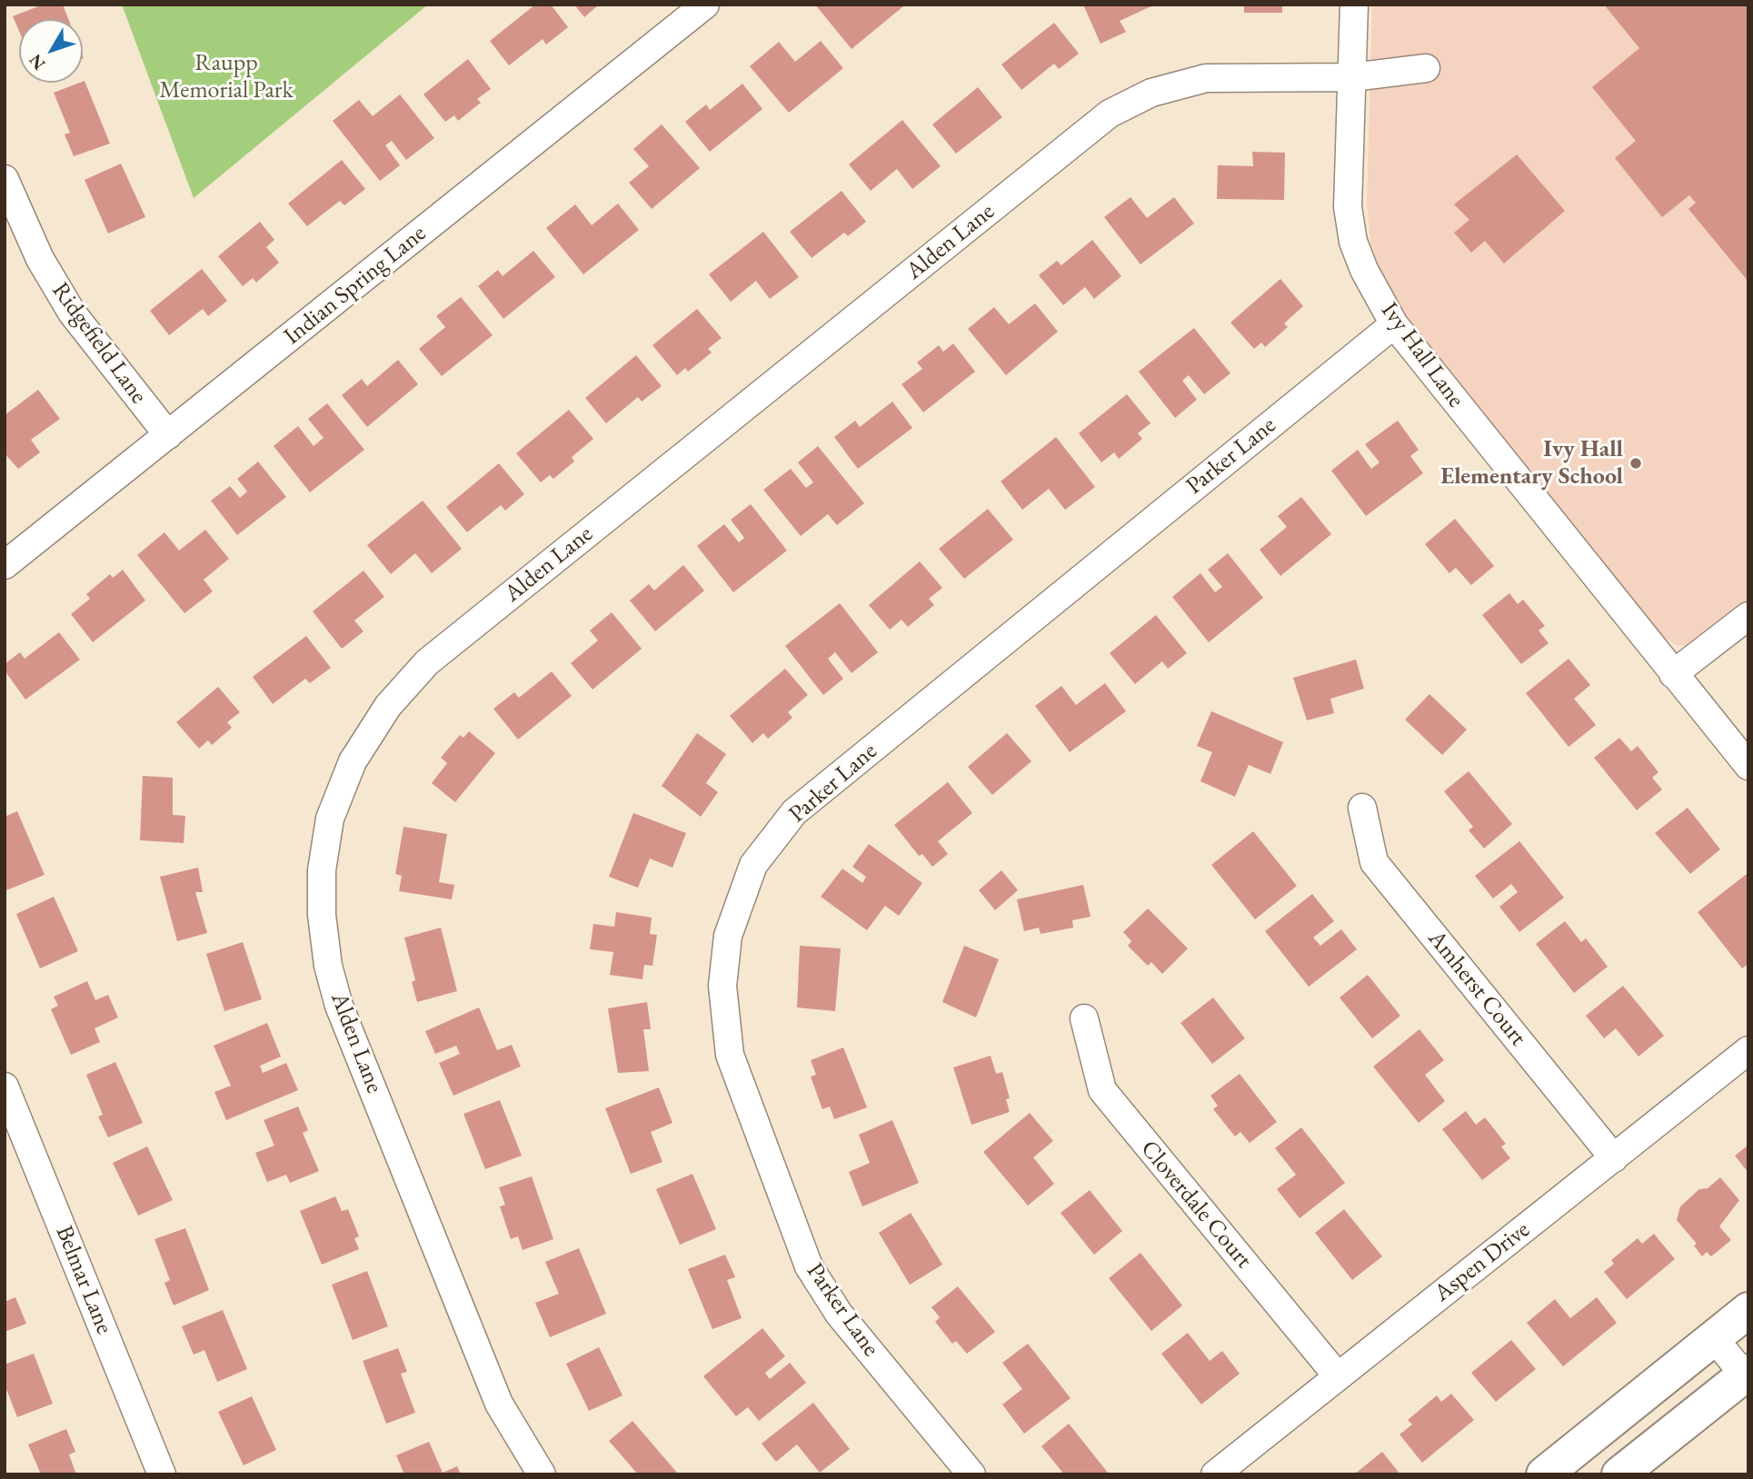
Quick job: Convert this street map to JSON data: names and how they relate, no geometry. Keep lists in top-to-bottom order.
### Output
{
  "streets": {
    "street": [
      "Alden Lane",
      "Indian Spring Lane",
      "Ridgefield Lane",
      "Ivy Hall Lane",
      "Parker Lane",
      "Amherst Court",
      "Cloverdale Court",
      "Aspen Drive",
      "Belmar Lane"
    ]
  },
  "crossings": [
    ["Alden Lane", "Ivy Hall Lane"],
    ["Indian Spring Lane", "Ridgefield Lane"],
    ["Ivy Hall Lane", "Parker Lane"],
    ["Amherst Court", "Aspen Drive"],
    ["Cloverdale Court", "Aspen Drive"]
  ],
  "parks": ["Raupp Memorial Park"],
  "places": ["Ivy Hall Elementary School"],
  "north": "bottom left"
}
